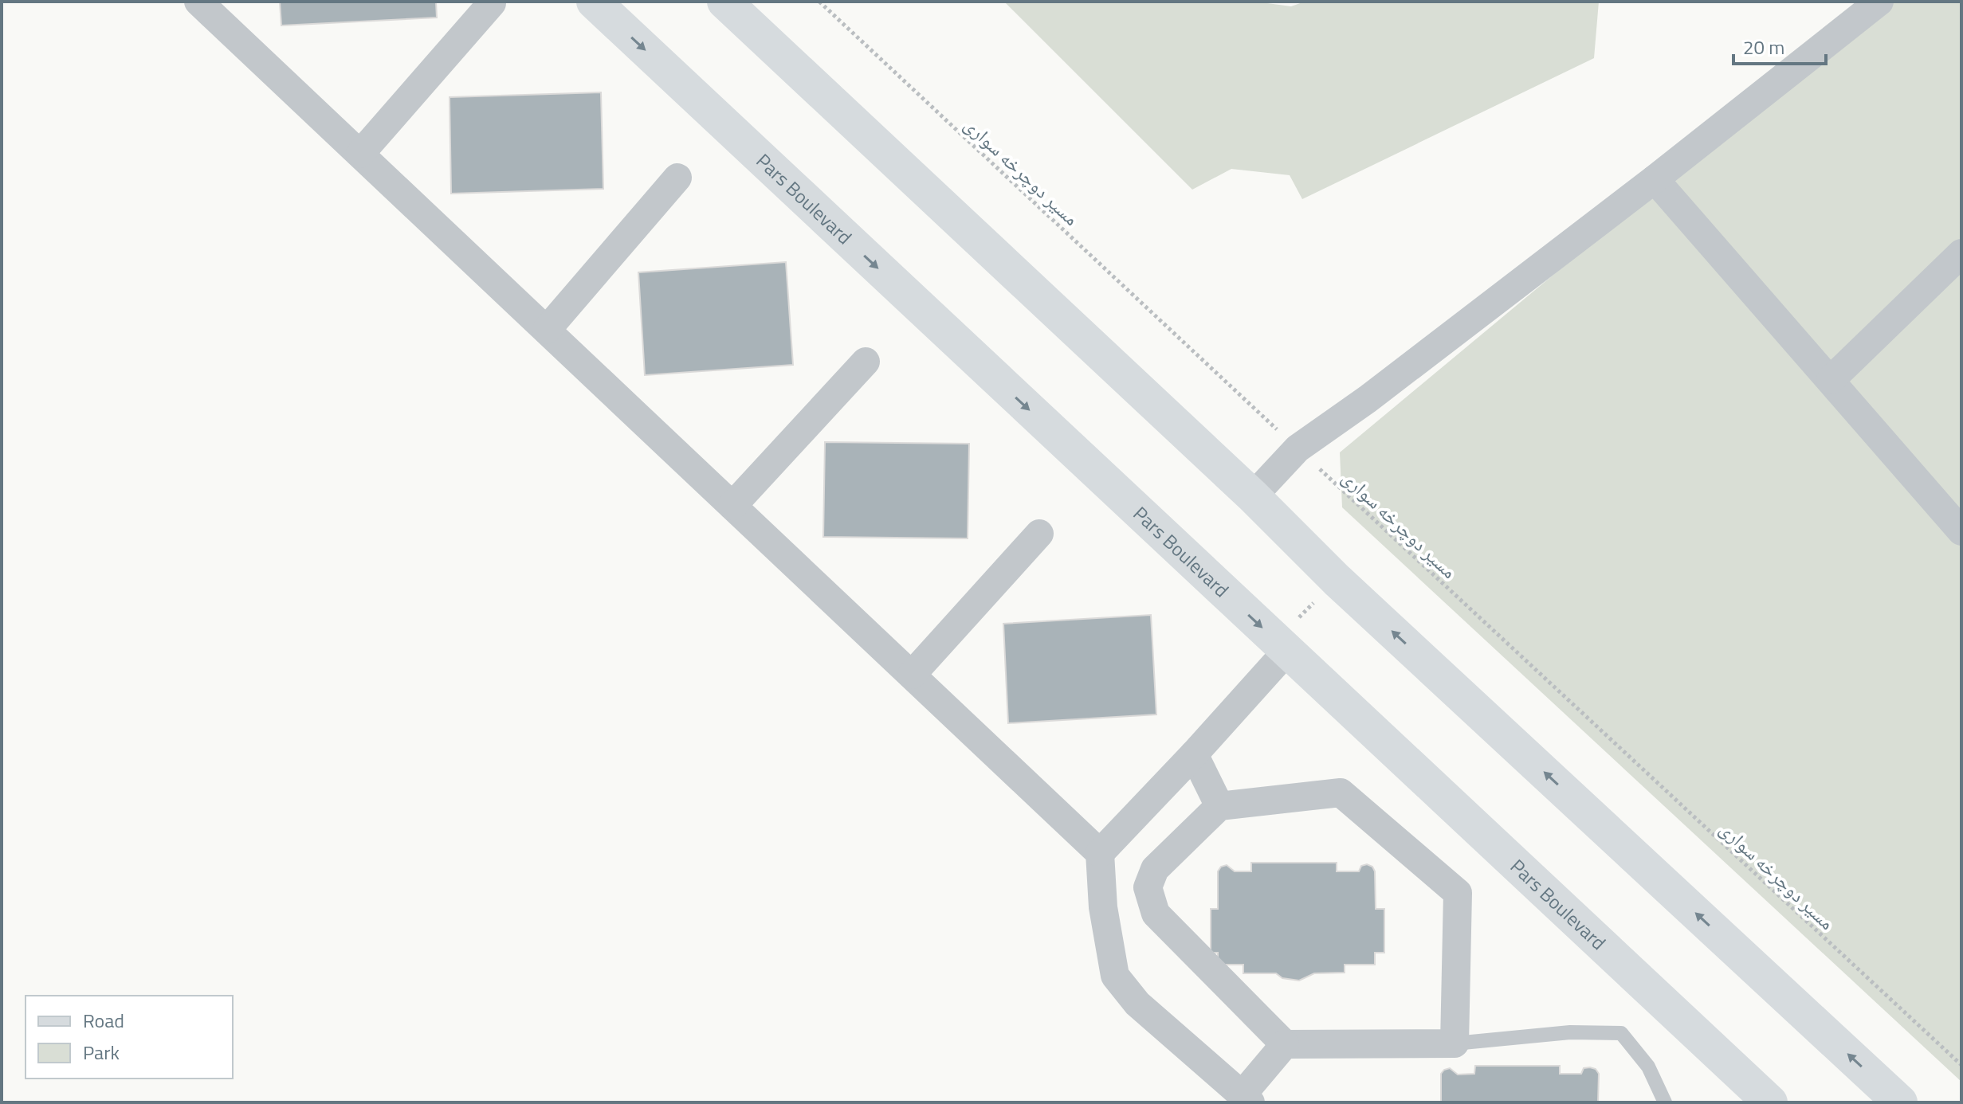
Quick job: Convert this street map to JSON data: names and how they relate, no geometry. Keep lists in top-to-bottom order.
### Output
{
  "streets": {
    "main road": ["Pars Boulevard"],
    "path": ["مسیر دوچرخه سواری"]
  },
  "legend": ["Road", "Park"],
  "scale_bar": "20 m"
}
